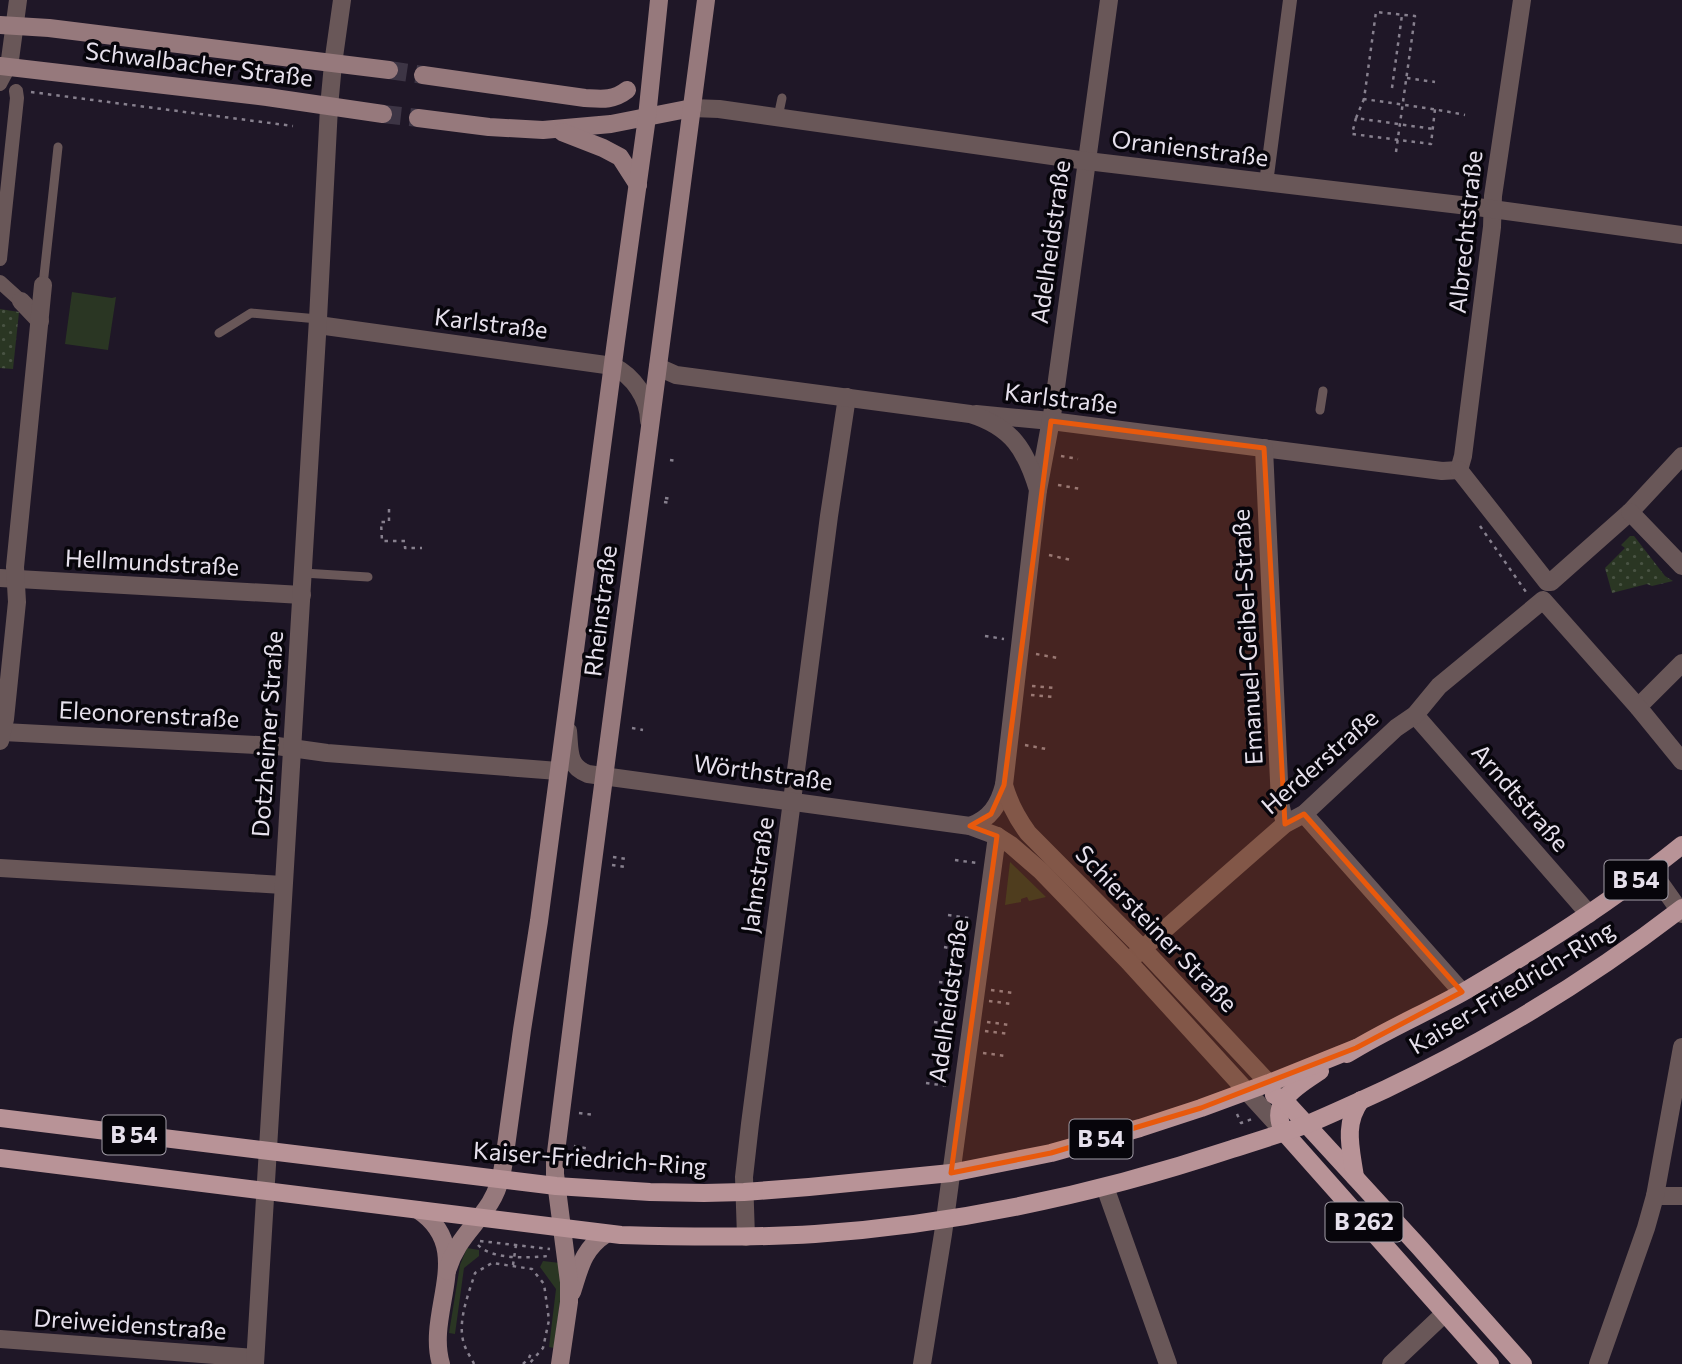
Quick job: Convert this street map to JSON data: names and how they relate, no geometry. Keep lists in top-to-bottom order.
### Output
{
  "streets": {
    "main road": [
      "Schwalbacher Straße",
      "Rheinstraße",
      "B 54",
      "Schiersteiner Straße",
      "Kaiser-Friedrich-Ring",
      "B 262"
    ],
    "street": [
      "Oranienstraße",
      "Albrechtstraße",
      "Adelheidstraße",
      "Karlstraße",
      "Hellmundstraße",
      "Emanuel-Geibel-Straße",
      "Eleonorenstraße",
      "Dotzheimer Straße",
      "Herderstraße",
      "Wörthstraße",
      "Arndtstraße",
      "Jahnstraße",
      "Dreiweidenstraße"
    ]
  },
  "crossings": [
    ["Schwalbacher Straße", "Dotzheimer Straße"],
    ["Oranienstraße", "Albrechtstraße"],
    ["Oranienstraße", "Adelheidstraße"],
    ["Oranienstraße", "Rheinstraße"],
    ["Albrechtstraße", "Karlstraße"],
    ["Adelheidstraße", "Karlstraße"],
    ["Adelheidstraße", "Wörthstraße"],
    ["Adelheidstraße", "Schiersteiner Straße"],
    ["Adelheidstraße", "Kaiser-Friedrich-Ring"],
    ["Karlstraße", "Rheinstraße"],
    ["Karlstraße", "Emanuel-Geibel-Straße"],
    ["Karlstraße", "Dotzheimer Straße"],
    ["Karlstraße", "Jahnstraße"],
    ["Hellmundstraße", "Dotzheimer Straße"],
    ["Rheinstraße", "Wörthstraße"],
    ["Rheinstraße", "Kaiser-Friedrich-Ring"],
    ["Emanuel-Geibel-Straße", "Herderstraße"],
    ["Eleonorenstraße", "Dotzheimer Straße"],
    ["Dotzheimer Straße", "B 54"],
    ["Dotzheimer Straße", "Kaiser-Friedrich-Ring"],
    ["Dotzheimer Straße", "Dreiweidenstraße"],
    ["Herderstraße", "Arndtstraße"],
    ["Herderstraße", "Schiersteiner Straße"],
    ["Wörthstraße", "Jahnstraße"],
    ["Wörthstraße", "Schiersteiner Straße"],
    ["Arndtstraße", "Kaiser-Friedrich-Ring"],
    ["Jahnstraße", "Kaiser-Friedrich-Ring"],
    ["B 54", "Kaiser-Friedrich-Ring"],
    ["Schiersteiner Straße", "Kaiser-Friedrich-Ring"]
  ]
}
